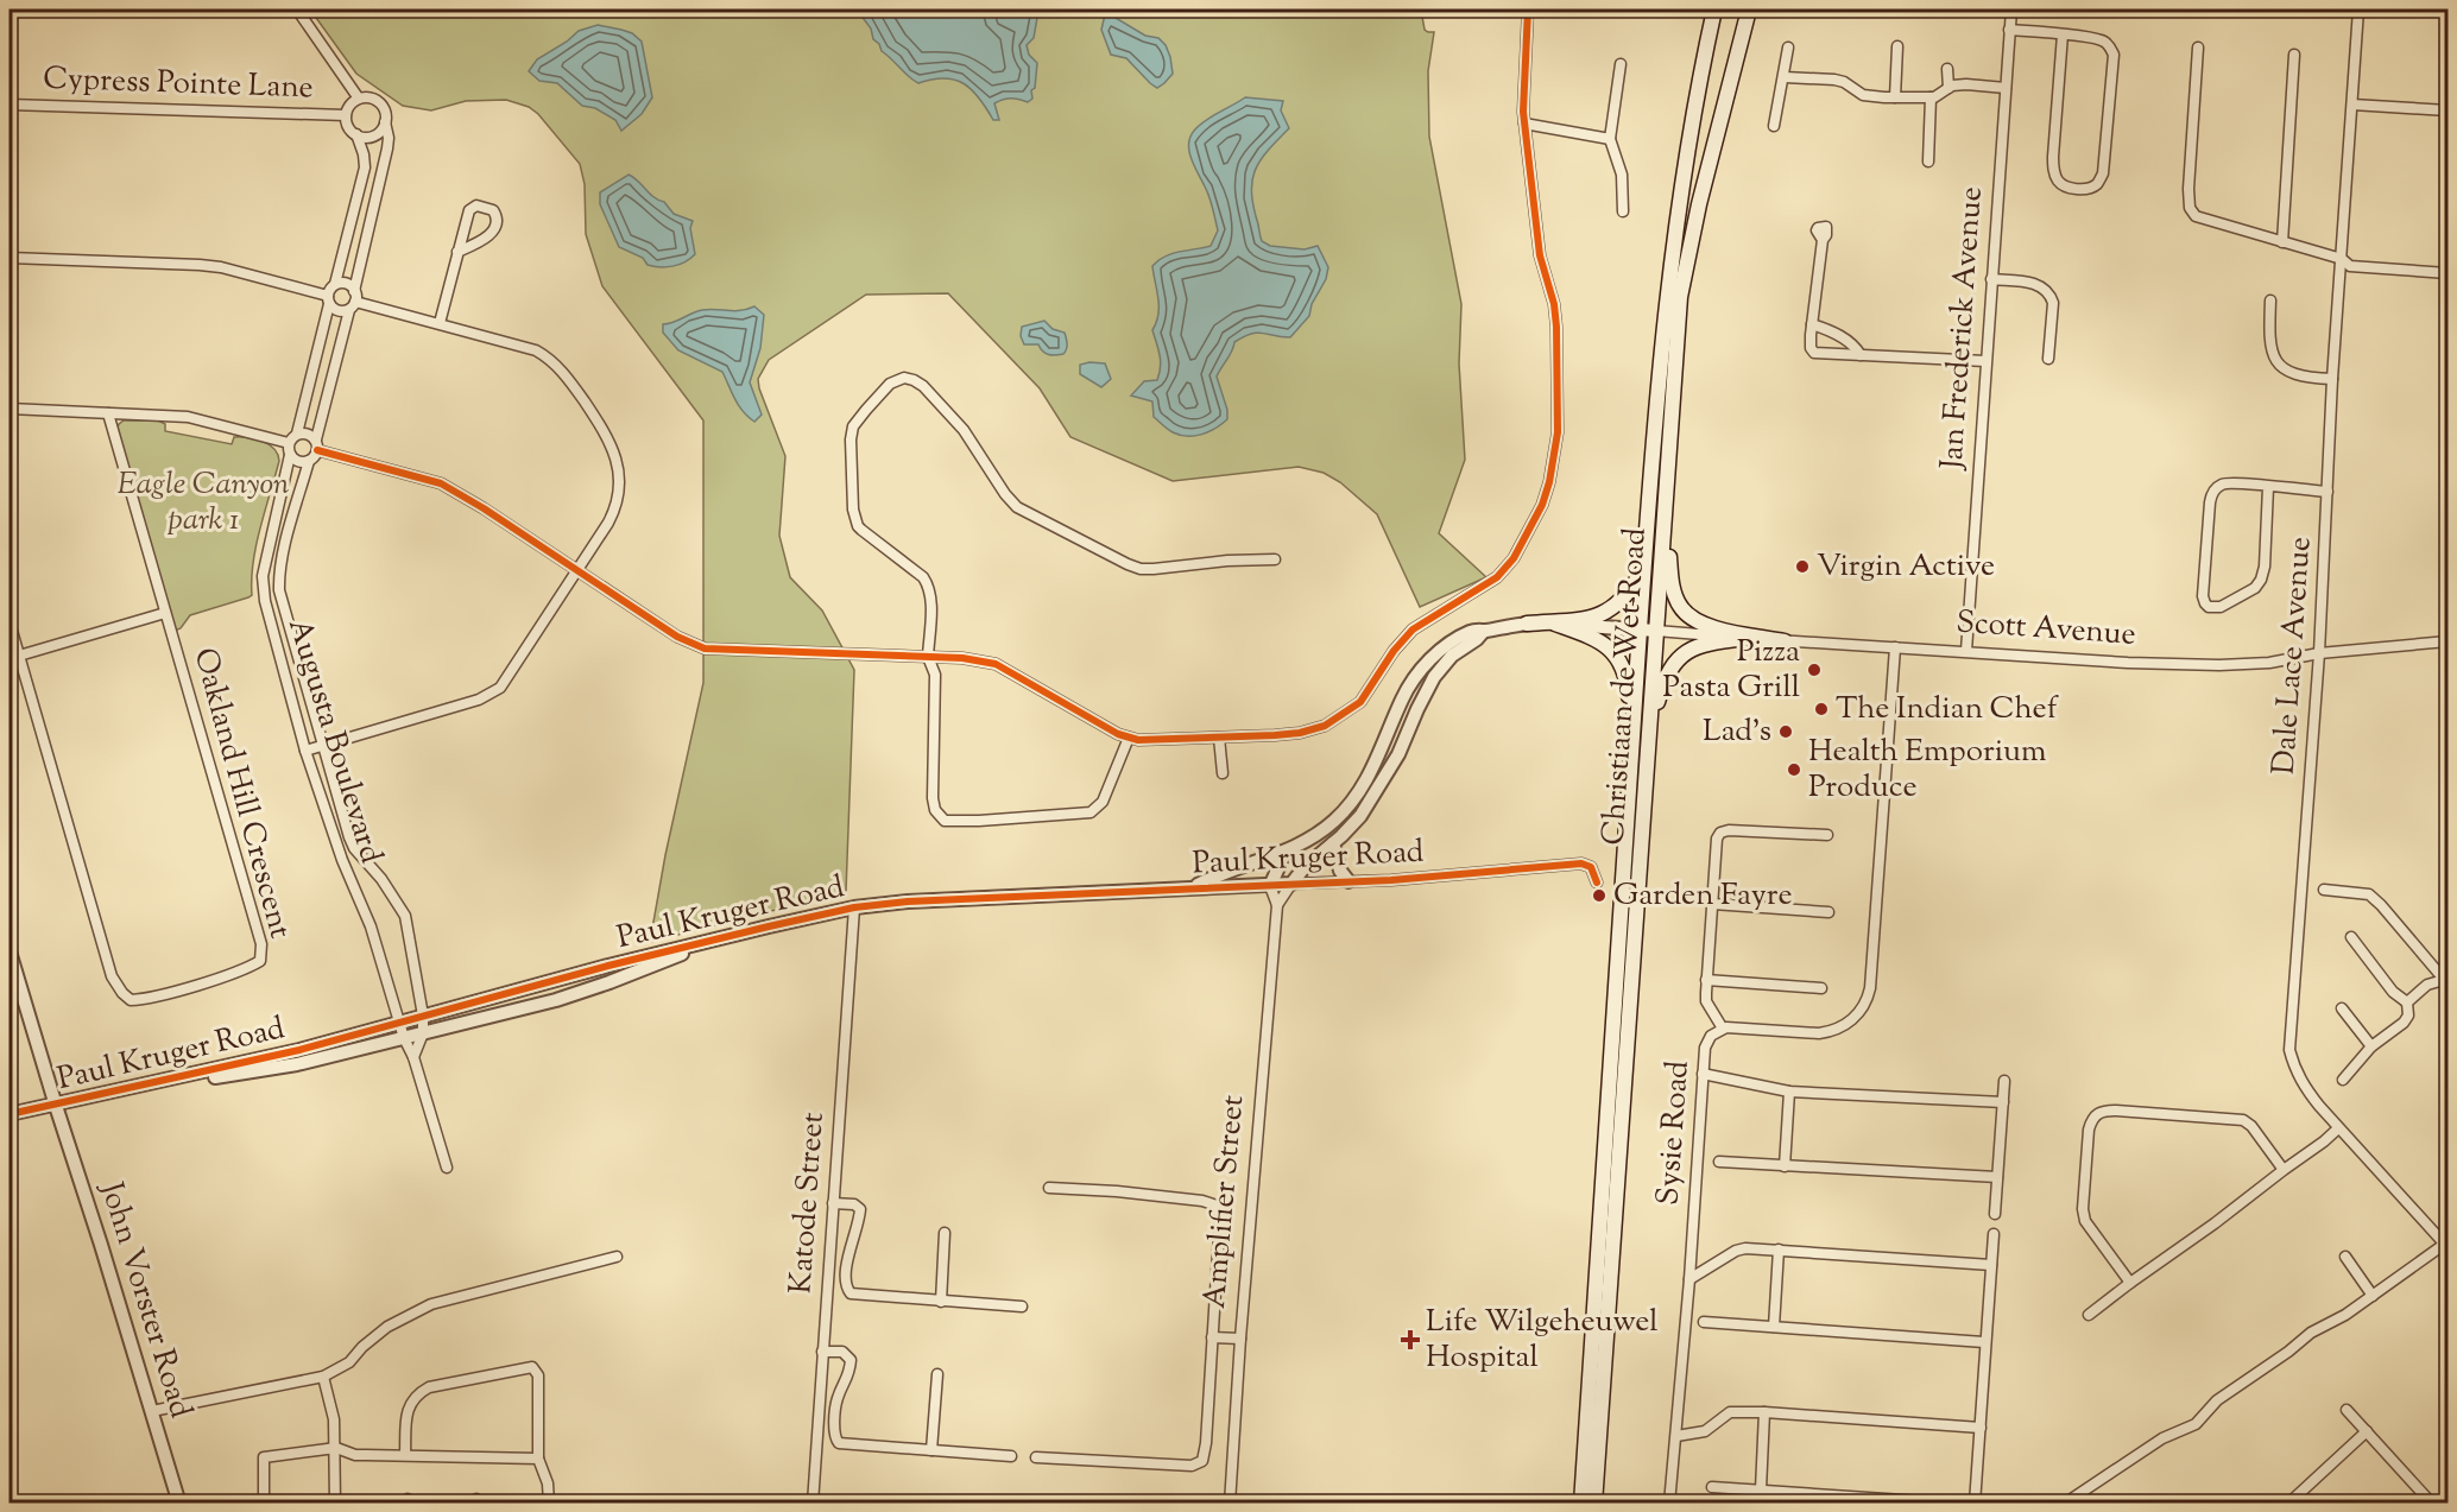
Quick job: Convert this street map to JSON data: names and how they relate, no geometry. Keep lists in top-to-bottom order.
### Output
{
  "streets": {
    "main road": ["Christiaan de Wet Road"],
    "street": [
      "Cypress Pointe Lane",
      "Jan Frederick Avenue",
      "Scott Avenue",
      "Dale Lace Avenue",
      "Augusta Boulevard",
      "Oakland Hill Crescent",
      "Paul Kruger Road",
      "Sysie Road",
      "Amplifier Street",
      "Katode Street",
      "John Vorster Road"
    ]
  },
  "crossings": [
    ["Jan Frederick Avenue", "Scott Avenue"],
    ["Scott Avenue", "Dale Lace Avenue"],
    ["Scott Avenue", "Christiaan de Wet Road"],
    ["Scott Avenue", "Sysie Road"],
    ["Scott Avenue", "Amplifier Street"],
    ["Christiaan de Wet Road", "Amplifier Street"],
    ["Augusta Boulevard", "Paul Kruger Road"],
    ["Paul Kruger Road", "Amplifier Street"],
    ["Paul Kruger Road", "Katode Street"],
    ["Paul Kruger Road", "John Vorster Road"]
  ],
  "parks": ["Eagle Canyon park 1"],
  "places": {
    "other": [
      "Virgin Active",
      "Pizza Pasta Grill",
      "The Indian Chef",
      "Lad's",
      "Health Emporium Produce",
      "Garden Fayre"
    ],
    "health": ["Life Wilgeheuwel Hospital"]
  }
}
